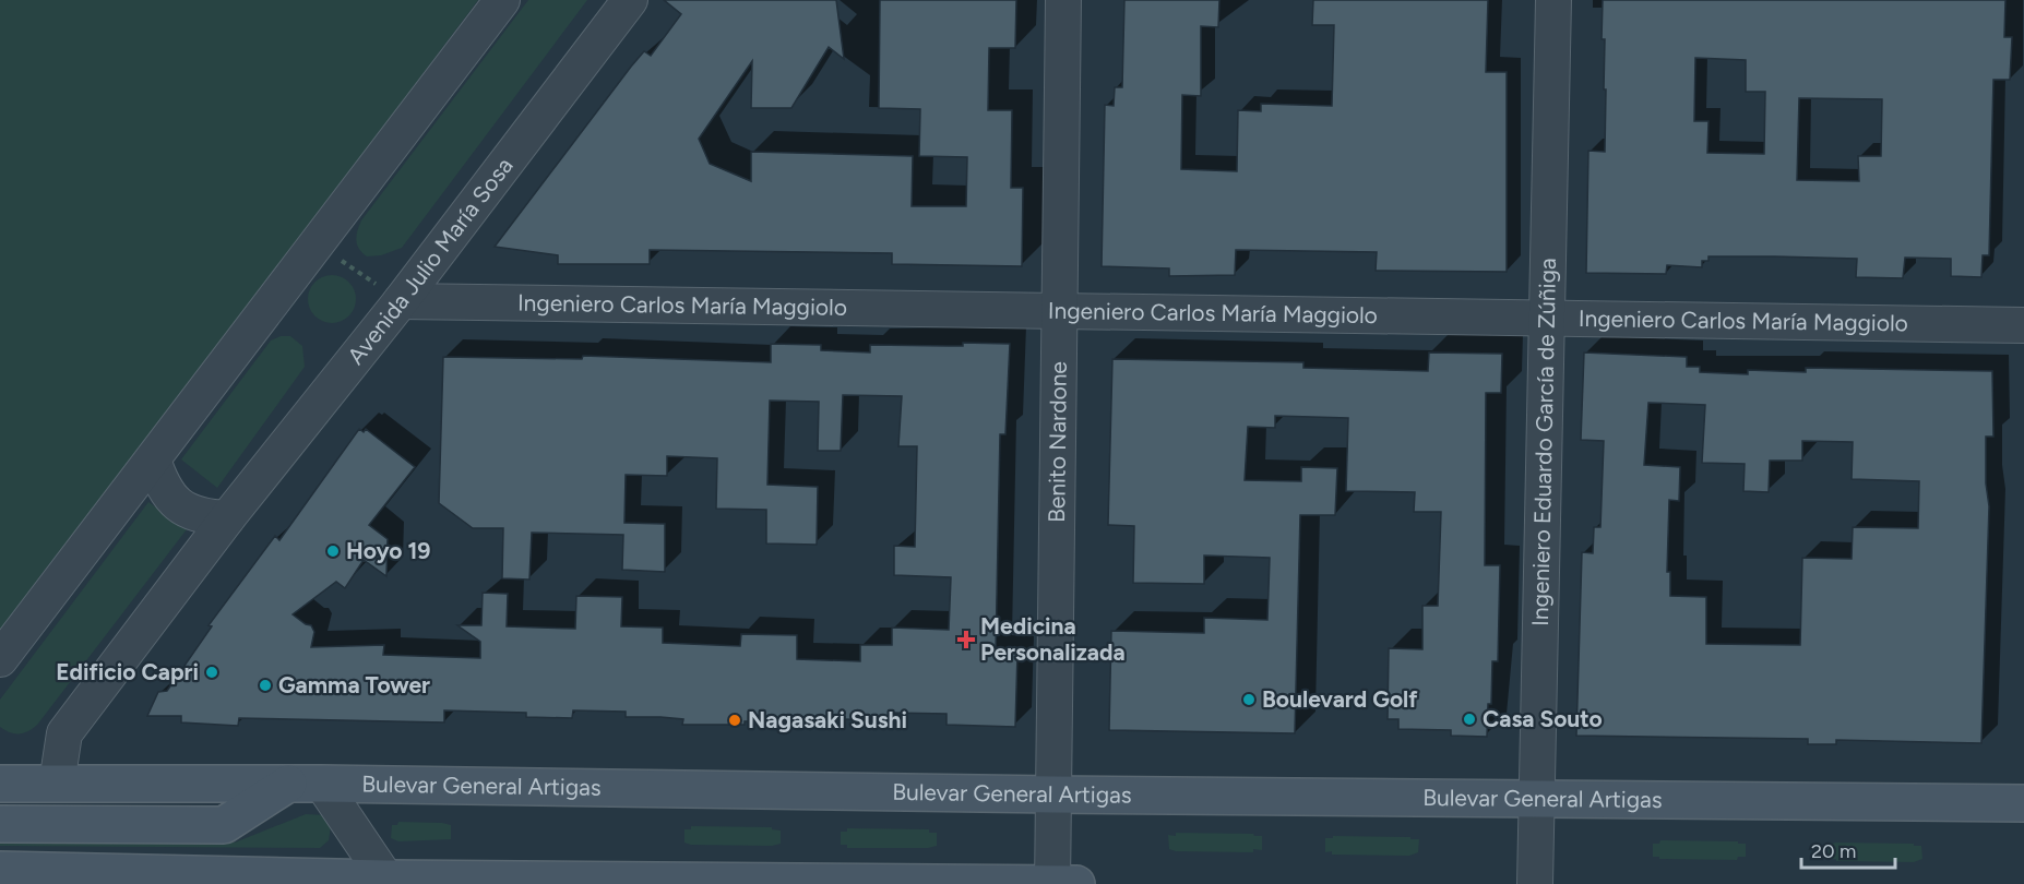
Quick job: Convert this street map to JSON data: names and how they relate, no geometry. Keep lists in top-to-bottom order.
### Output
{
  "streets": {
    "main road": ["Bulevar General Artigas"],
    "street": [
      "Avenida Julio María Sosa",
      "Ingeniero Carlos María Maggiolo",
      "Benito Nardone",
      "Ingeniero Eduardo García de Zúñiga"
    ]
  },
  "crossings": [
    ["Avenida Julio María Sosa", "Ingeniero Carlos María Maggiolo"],
    ["Avenida Julio María Sosa", "Bulevar General Artigas"],
    ["Ingeniero Carlos María Maggiolo", "Benito Nardone"],
    ["Ingeniero Carlos María Maggiolo", "Ingeniero Eduardo García de Zúñiga"],
    ["Benito Nardone", "Bulevar General Artigas"],
    ["Ingeniero Eduardo García de Zúñiga", "Bulevar General Artigas"]
  ],
  "places": {
    "other": [
      "Hoyo 19",
      "Edificio Capri",
      "Gamma Tower",
      "Boulevard Golf",
      "Casa Souto",
      "Nagasaki Sushi"
    ],
    "health": ["Medicina Personalizada"]
  },
  "scale_bar": "20 m"
}
